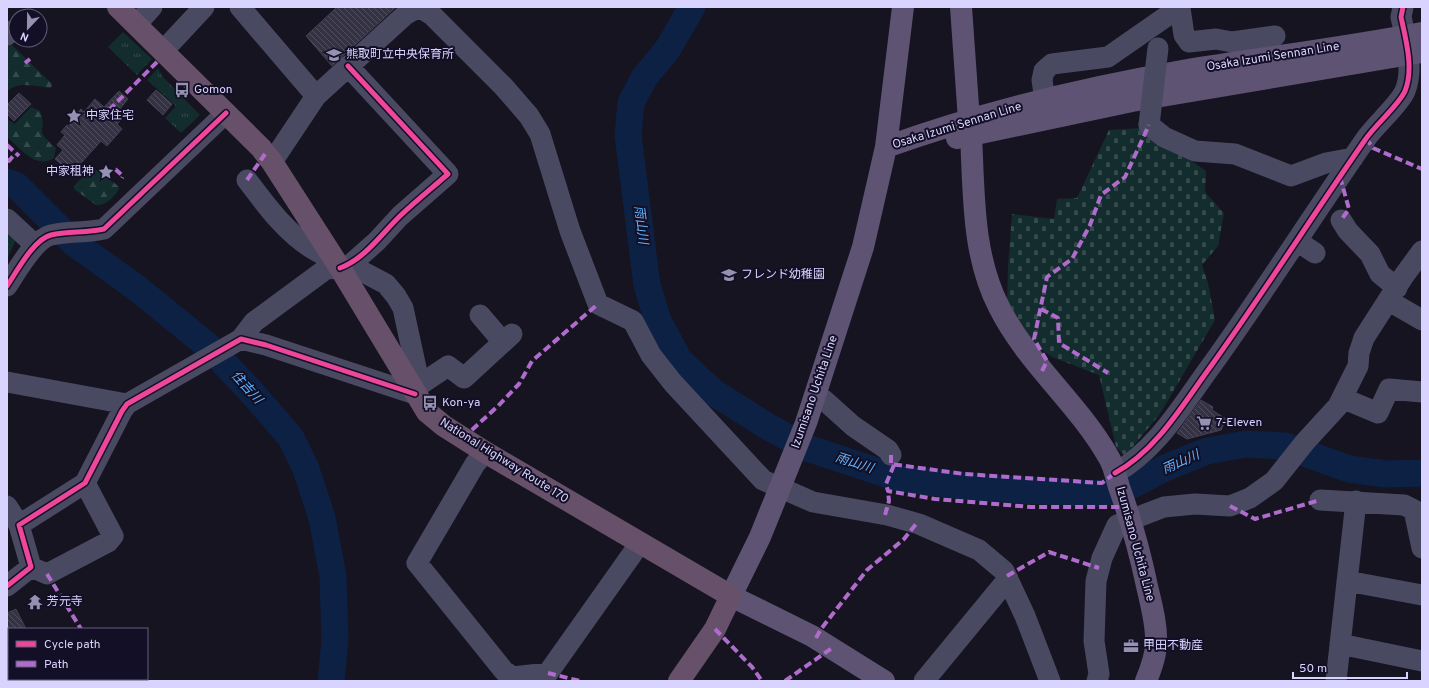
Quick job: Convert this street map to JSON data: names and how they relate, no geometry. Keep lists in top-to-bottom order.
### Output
{
  "streets": {
    "highway": ["National Highway Route 170"],
    "main road": ["Osaka Izumi Sennan Line", "Izumisano Uchita Line"]
  },
  "crossings": [
    ["Osaka Izumi Sennan Line", "Izumisano Uchita Line"],
    ["Izumisano Uchita Line", "National Highway Route 170"]
  ],
  "water": ["雨山川", "住吉川"],
  "places": {
    "school or university": ["熊取町立中央保育所", "フレンド幼稚園"],
    "bus stop": ["Gomon", "Kon-ya"],
    "place": ["中家住宅", "中家租神"],
    "supermarket": ["7-Eleven"],
    "temple": ["芳元寺"],
    "office": ["甲田不動産"]
  },
  "legend": ["Cycle path", "Path"],
  "scale_bar": "50 m",
  "north": "bottom"
}
